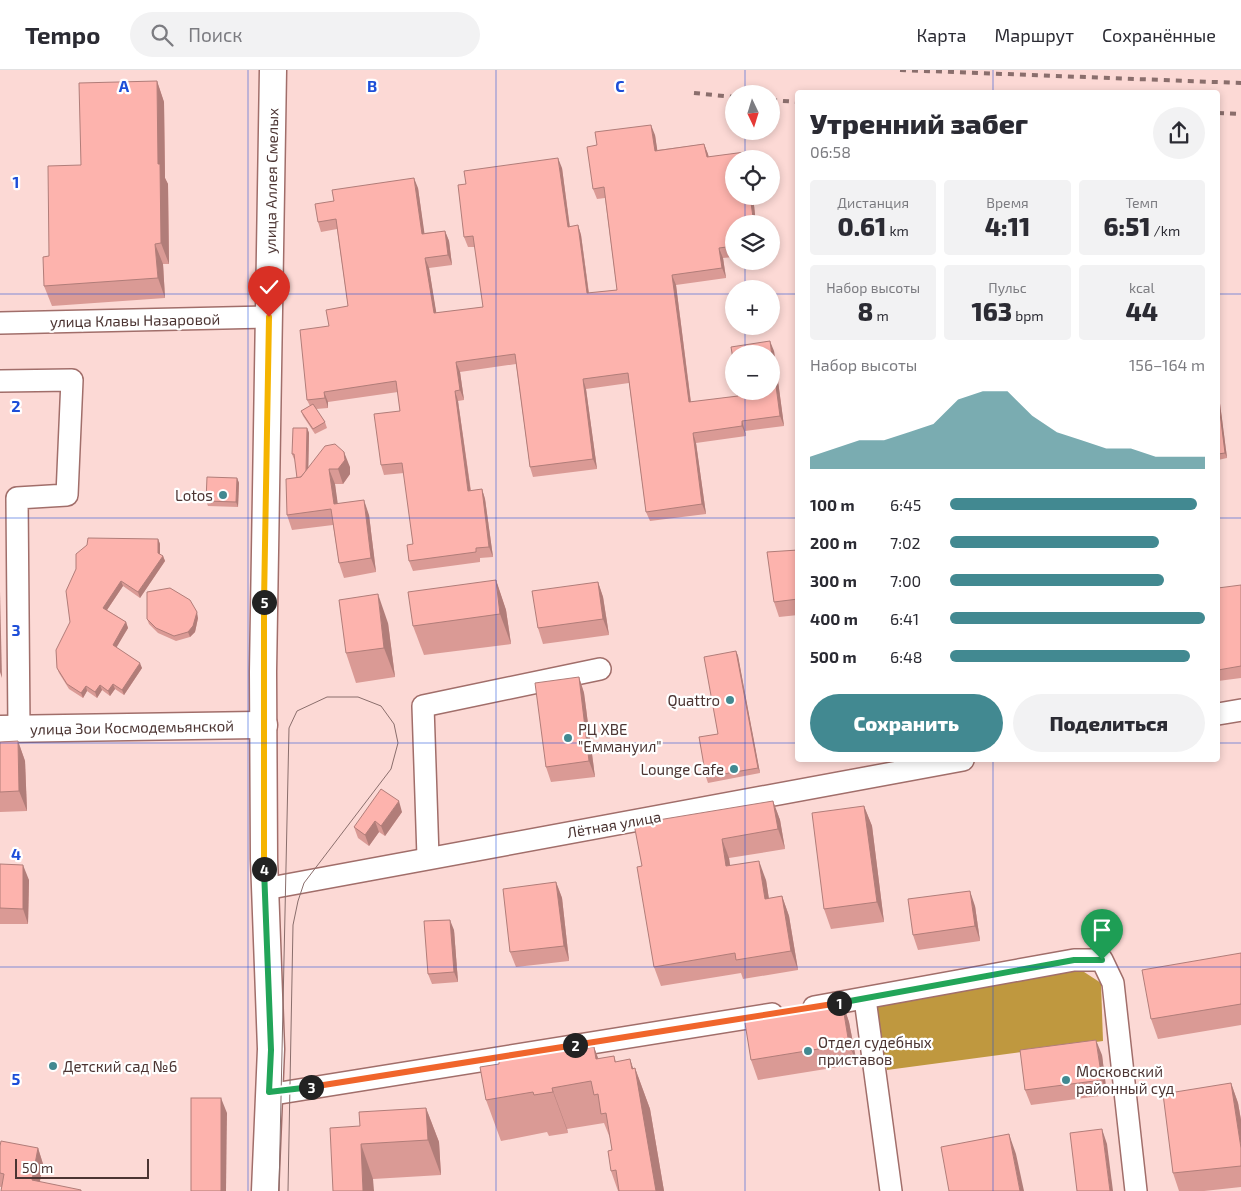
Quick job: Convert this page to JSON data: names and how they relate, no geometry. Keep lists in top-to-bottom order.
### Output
{
  "streets": {
    "main road": ["улица Аллея Смелых", "улица Зои Космодемьянской"],
    "street": ["улица Клавы Назаровой", "Лётная улица"]
  },
  "crossings": [
    ["улица Аллея Смелых", "улица Клавы Назаровой"],
    ["улица Аллея Смелых", "улица Зои Космодемьянской"],
    ["улица Аллея Смелых", "Лётная улица"]
  ],
  "places": [
    "Lotos",
    "Quattro",
    "РЦ ХВЕ \"Еммануил\"",
    "Lounge Cafe",
    "Отдел судебных приставов",
    "Детский сад №6",
    "Московский районный суд"
  ],
  "scale_bar": "50 m",
  "north": "bottom",
  "page": {
    "header": "Tempo",
    "search": "Поиск",
    "nav": ["Карта", "Маршрут", "Сохранённые"],
    "map_buttons": ["+", "−"],
    "heading": ["Утренний забег", "06:58"],
    "stats": [
      ["Дистанция", "0.61 km"],
      ["Время", "4:11"],
      ["Темп", "6:51 /km"],
      ["Набор высоты", "8 m"],
      ["Пульс", "163 bpm"],
      ["kcal", "44"]
    ],
    "chart": ["Набор высоты", "156–164 m"],
    "list": [
      {
        "name": "100 m",
        "note": "6:45"
      },
      {
        "name": "200 m",
        "note": "7:02"
      },
      {
        "name": "300 m",
        "note": "7:00"
      },
      {
        "name": "400 m",
        "note": "6:41"
      },
      {
        "name": "500 m",
        "note": "6:48"
      }
    ],
    "pins": [
      "5",
      "4",
      "1",
      "2",
      "3"
    ],
    "buttons": ["Сохранить", "Поделиться"],
    "scale": "50 m"
  },
  "grid": {
    "columns": ["A", "B", "C"],
    "rows": [
      "1",
      "2",
      "3",
      "4",
      "5"
    ]
  }
}
